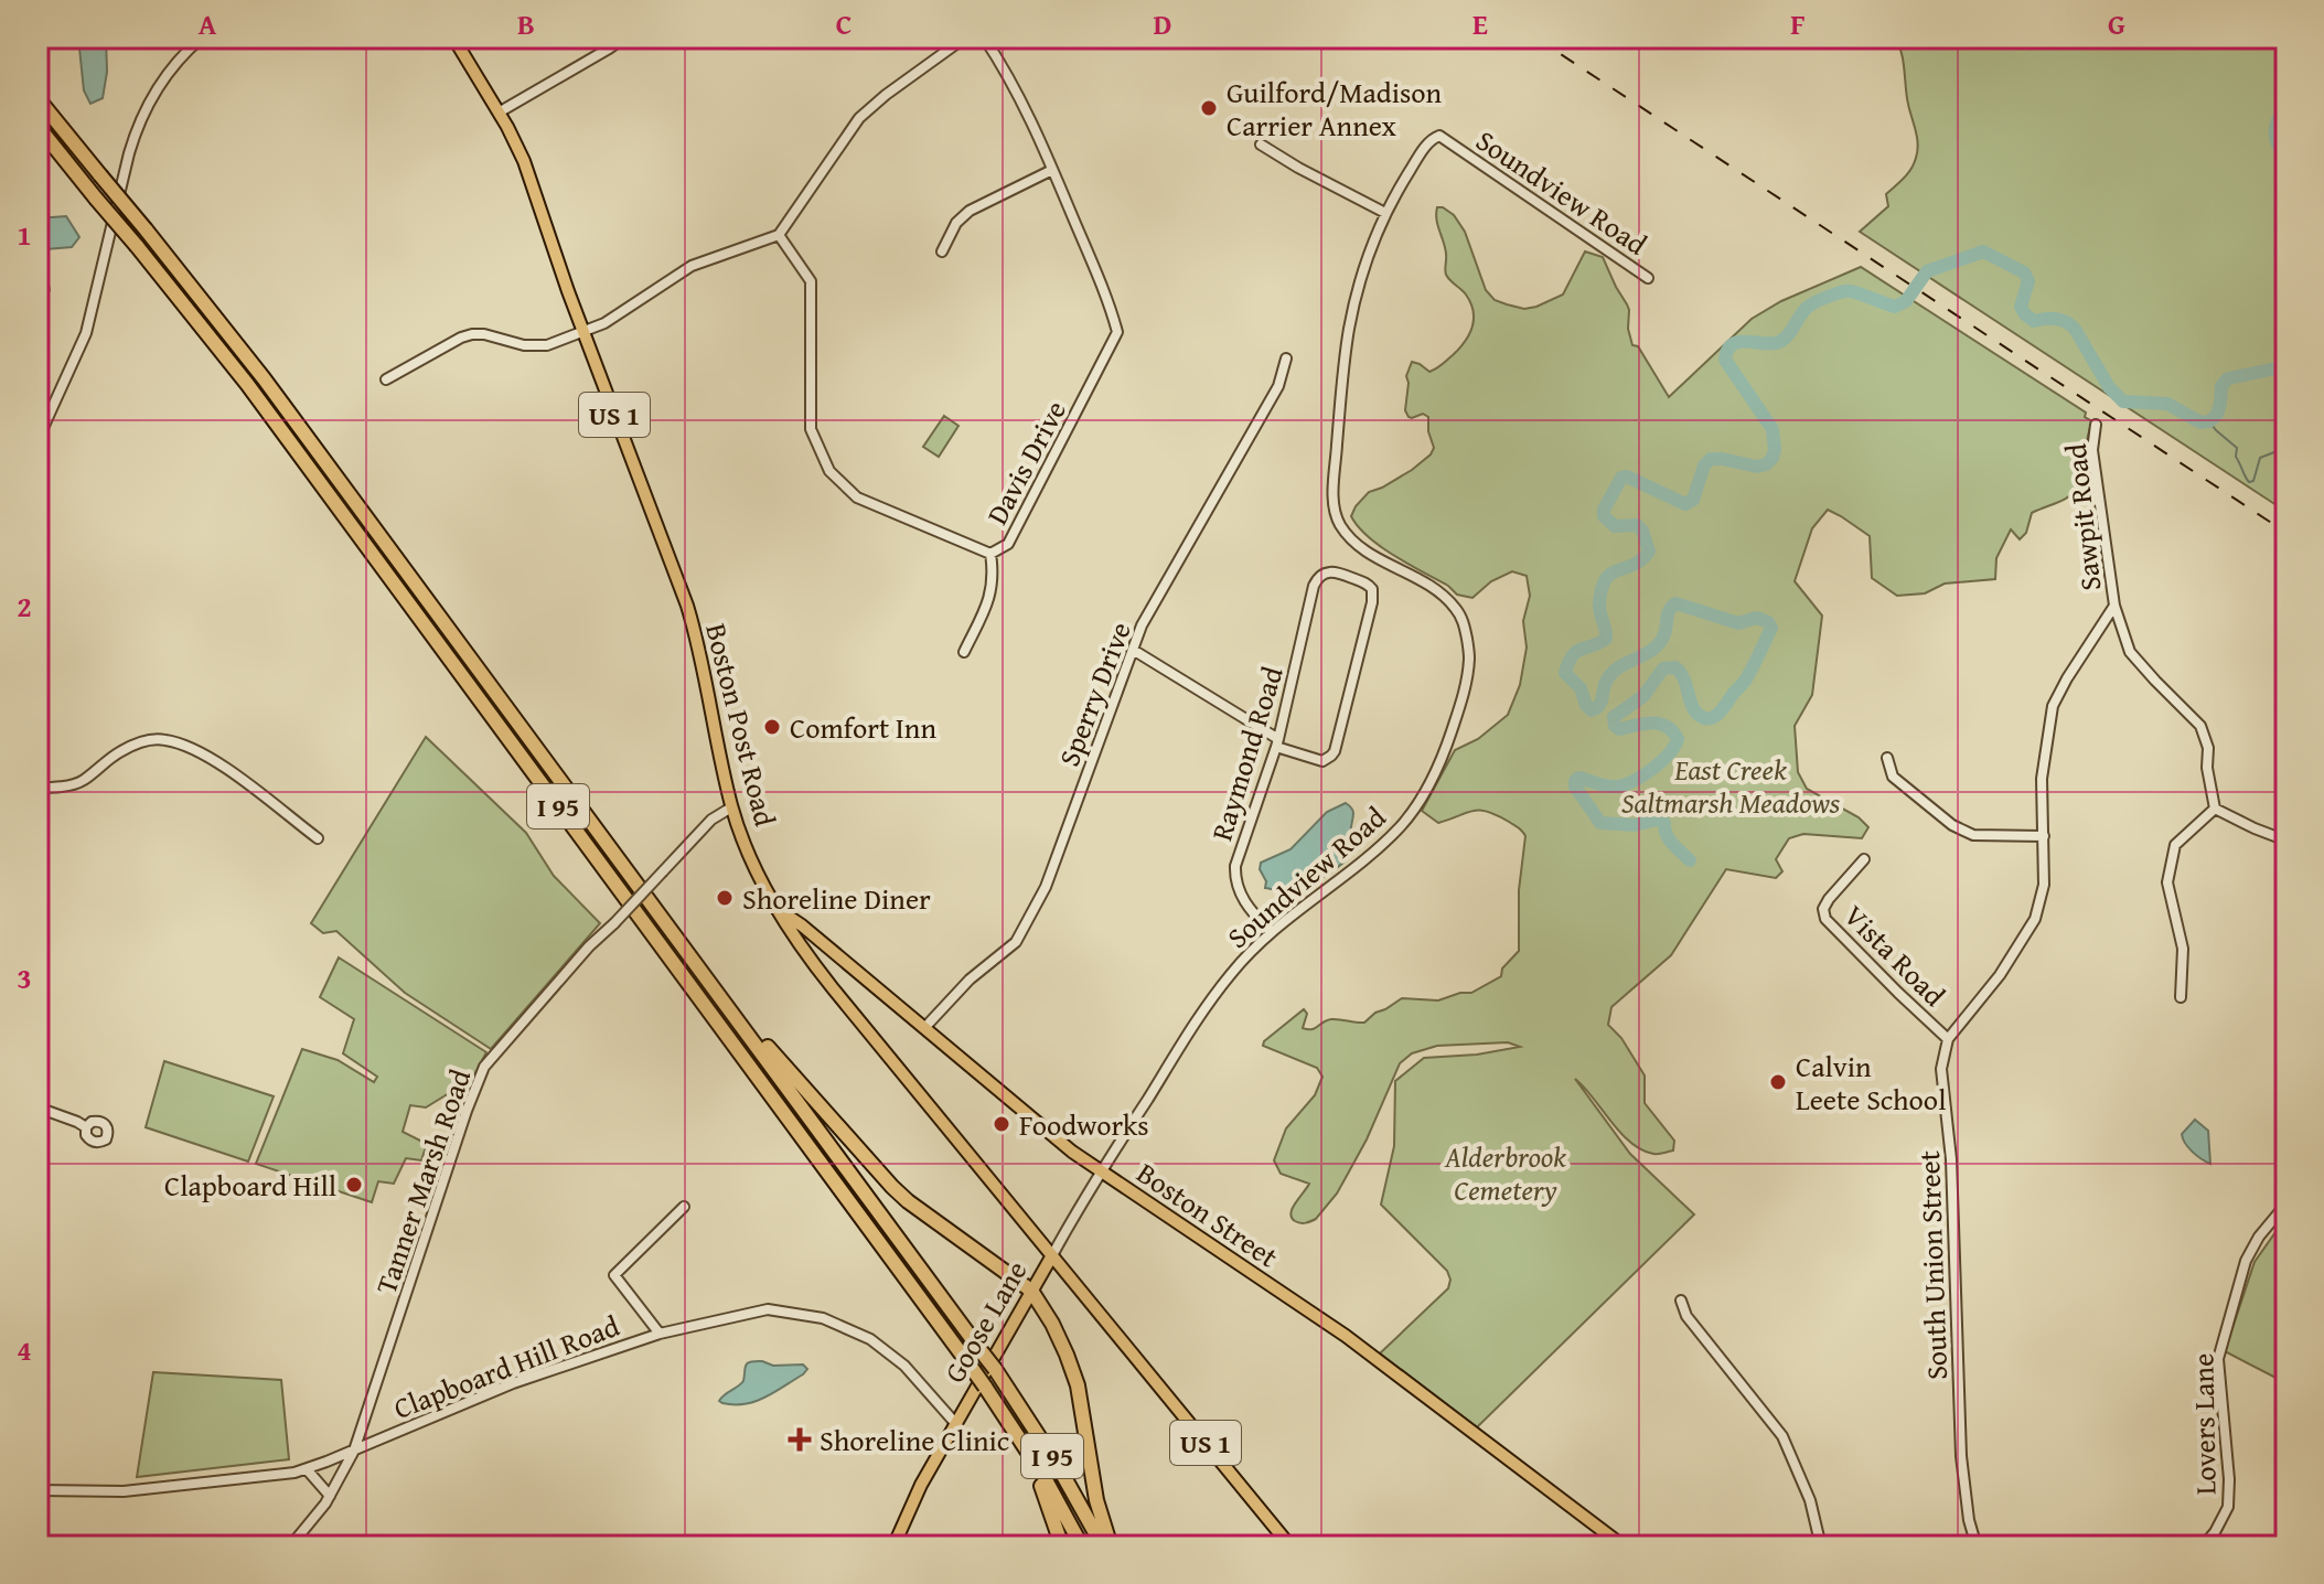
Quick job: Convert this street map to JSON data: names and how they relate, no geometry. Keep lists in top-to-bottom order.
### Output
{
  "streets": {
    "highway": ["I 95"],
    "main road": [
      "US 1",
      "Boston Post Road",
      "Boston Street",
      "Goose Lane"
    ],
    "street": [
      "Soundview Road",
      "Davis Drive",
      "Sawpit Road",
      "Sperry Drive",
      "Raymond Road",
      "Vista Road",
      "Tanner Marsh Road",
      "South Union Street",
      "Clapboard Hill Road",
      "Lovers Lane"
    ]
  },
  "crossings": [
    ["Soundview Road", "Raymond Road"],
    ["Soundview Road", "Boston Street"],
    ["Soundview Road", "Goose Lane"],
    ["Sperry Drive", "Boston Street"],
    ["Boston Post Road", "Tanner Marsh Road"],
    ["Boston Post Road", "Boston Street"],
    ["Boston Post Road", "Goose Lane"],
    ["Vista Road", "South Union Street"],
    ["Tanner Marsh Road", "Clapboard Hill Road"],
    ["Boston Street", "Goose Lane"],
    ["Goose Lane", "Clapboard Hill Road"]
  ],
  "parks": ["East Creek Saltmarsh Meadows", "Alderbrook Cemetery"],
  "places": {
    "other": [
      "Guilford/Madison Carrier Annex",
      "Comfort Inn",
      "Shoreline Diner",
      "Calvin Leete School",
      "Foodworks",
      "Clapboard Hill"
    ],
    "health": ["Shoreline Clinic"]
  },
  "grid": {
    "columns": [
      "A",
      "B",
      "C",
      "D",
      "E",
      "F",
      "G"
    ],
    "rows": [
      "1",
      "2",
      "3",
      "4"
    ]
  }
}
